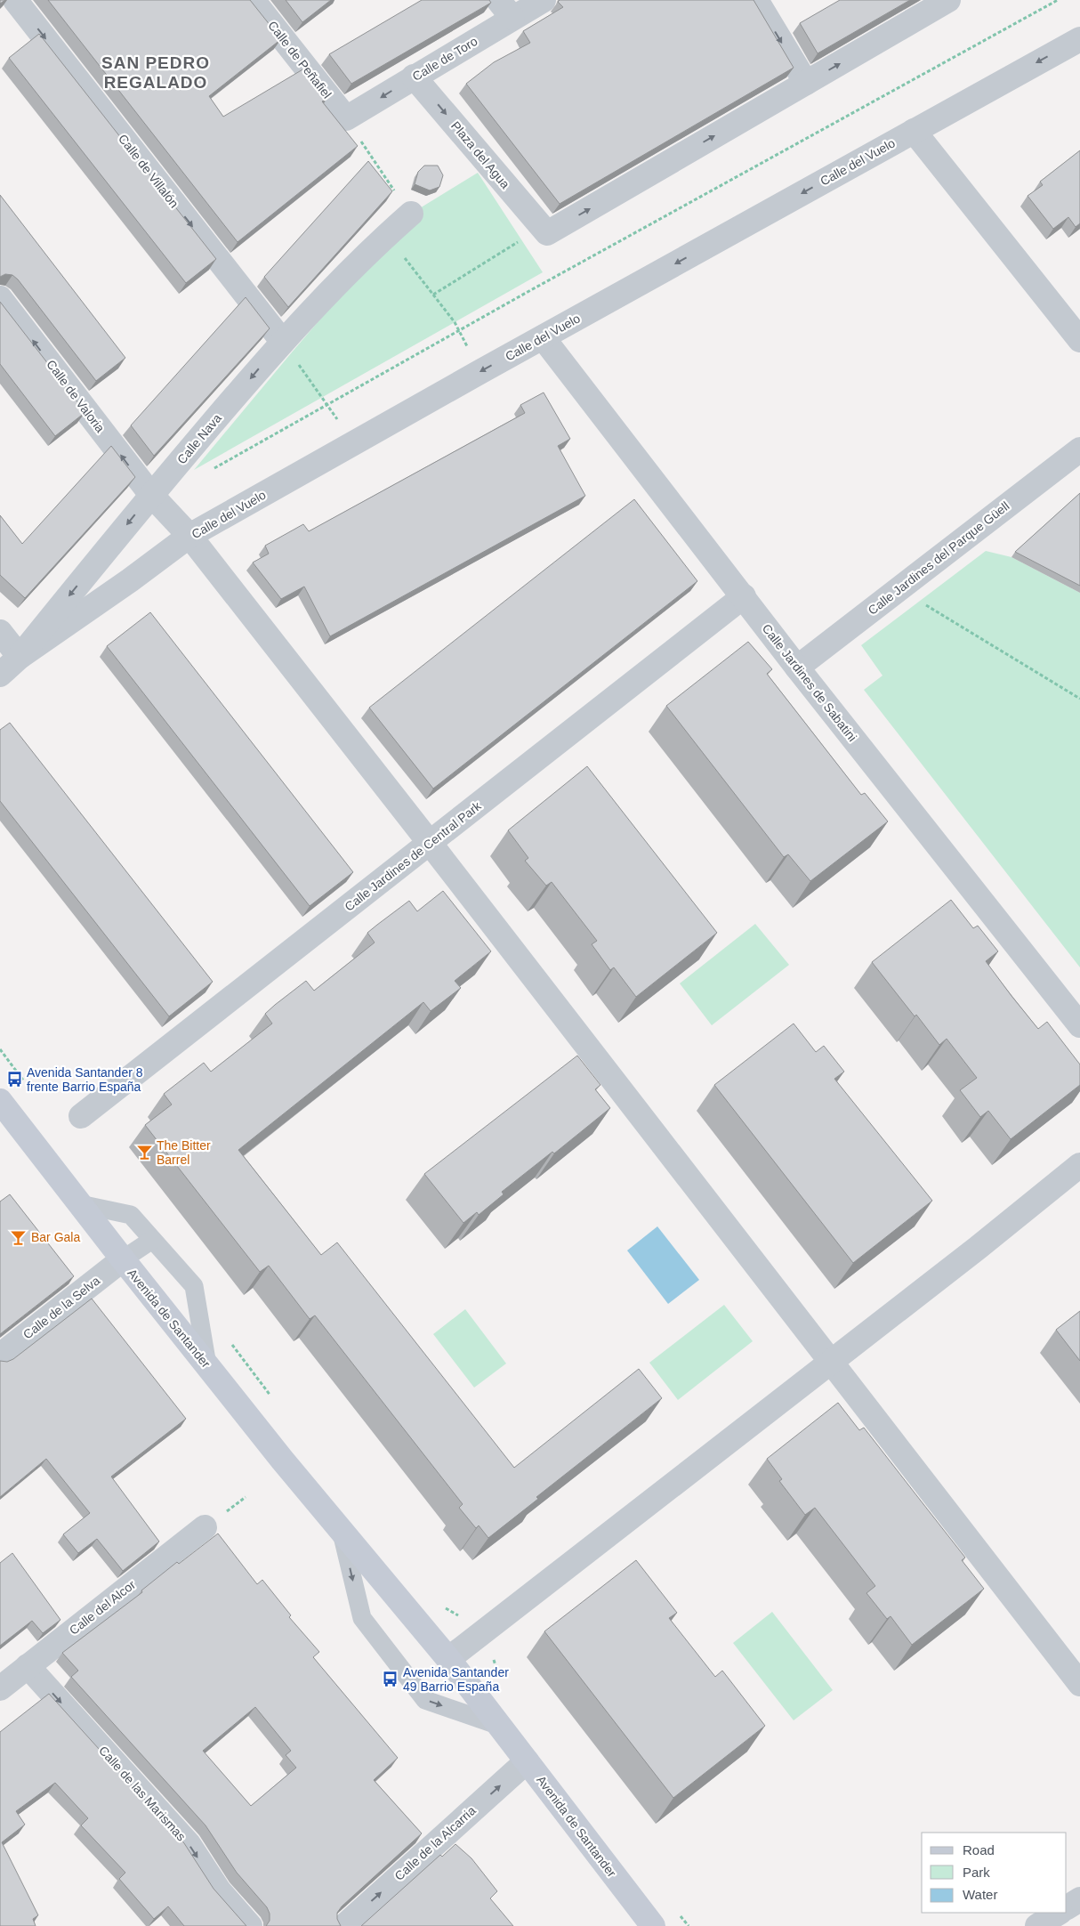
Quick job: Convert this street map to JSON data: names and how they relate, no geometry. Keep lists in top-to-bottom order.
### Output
{
  "streets": {
    "main road": ["Avenida de Santander"],
    "street": [
      "Calle de Toro",
      "Calle de Peñafiel",
      "Plaza del Agua",
      "Calle del Vuelo",
      "Calle de Villalón",
      "Calle de Valoria",
      "Calle Nava",
      "Calle Jardines del Parque Güell",
      "Calle Jardines de Sabatini",
      "Calle Jardines de Central Park",
      "Calle de la Selva",
      "Calle del Alcor",
      "Calle de las Marismas",
      "Calle de la Alcarria"
    ]
  },
  "crossings": [
    ["Calle de Toro", "Calle de Peñafiel"],
    ["Calle de Toro", "Plaza del Agua"],
    ["Calle del Vuelo", "Calle de Valoria"],
    ["Calle del Vuelo", "Calle Nava"],
    ["Calle del Vuelo", "Calle Jardines de Sabatini"],
    ["Calle de Villalón", "Calle Nava"],
    ["Calle de Valoria", "Calle Nava"],
    ["Calle de Valoria", "Calle Jardines de Central Park"],
    ["Calle Jardines del Parque Güell", "Calle Jardines de Sabatini"],
    ["Calle Jardines de Sabatini", "Calle Jardines de Central Park"],
    ["Calle de la Selva", "Avenida de Santander"],
    ["Avenida de Santander", "Calle de la Alcarria"],
    ["Calle del Alcor", "Calle de las Marismas"]
  ],
  "one_way": [
    "Plaza del Agua",
    "Calle de Villalón",
    "Calle Nava",
    "Calle de las Marismas",
    "Calle de la Alcarria"
  ],
  "districts": ["SAN PEDRO REGALADO"],
  "places": {
    "bus stop": ["Avenida Santander 8 frente Barrio España", "Avenida Santander 49 Barrio España"],
    "bar": ["The Bitter Barrel", "Bar Gala"]
  },
  "legend": ["Road", "Park", "Water"]
}
